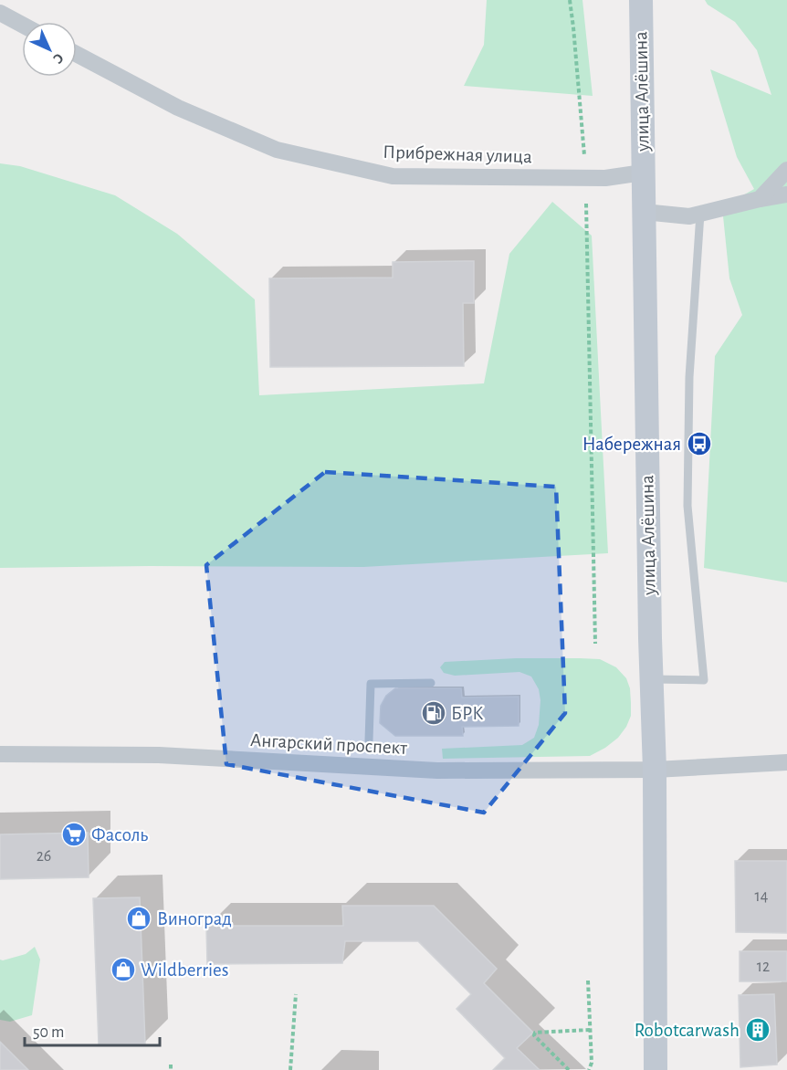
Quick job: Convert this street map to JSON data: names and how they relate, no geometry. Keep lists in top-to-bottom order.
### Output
{
  "streets": {
    "street": ["улица Алёшина", "Прибрежная улица", "Ангарский проспект"]
  },
  "crossings": [
    ["улица Алёшина", "Прибрежная улица"],
    ["улица Алёшина", "Ангарский проспект"]
  ],
  "places": {
    "bus stop": ["Набережная"],
    "fuel station": ["БРК"],
    "supermarket": ["Фасоль"],
    "shop": ["Виноград", "Wildberries"],
    "building": ["Robotcarwash"]
  },
  "house_numbers": ["26", "14", "12"],
  "scale_bar": "50 m",
  "north": "bottom right"
}
